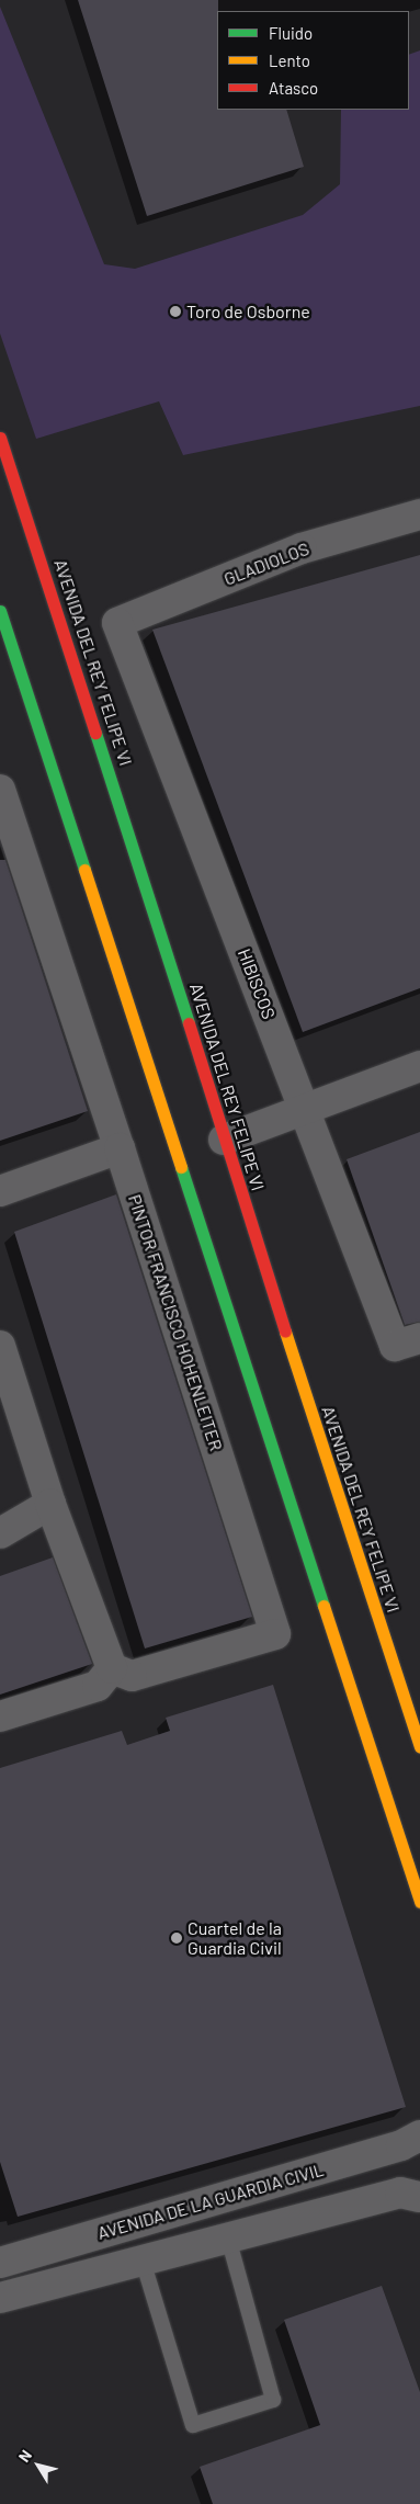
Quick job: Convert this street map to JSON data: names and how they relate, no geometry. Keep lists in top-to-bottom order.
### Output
{
  "streets": {
    "main road": ["AVENIDA DEL REY FELIPE VI"],
    "street": [
      "GLADIOLOS",
      "HIBISCOS",
      "PINTOR FRANCISCO HOHENLEITER",
      "AVENIDA DE LA GUARDIA CIVIL"
    ]
  },
  "crossings": [
    ["GLADIOLOS", "HIBISCOS"]
  ],
  "places": ["Toro de Osborne", "Cuartel de la Guardia Civil"],
  "legend": ["Fluido", "Lento", "Atasco"],
  "north": "top left"
}
